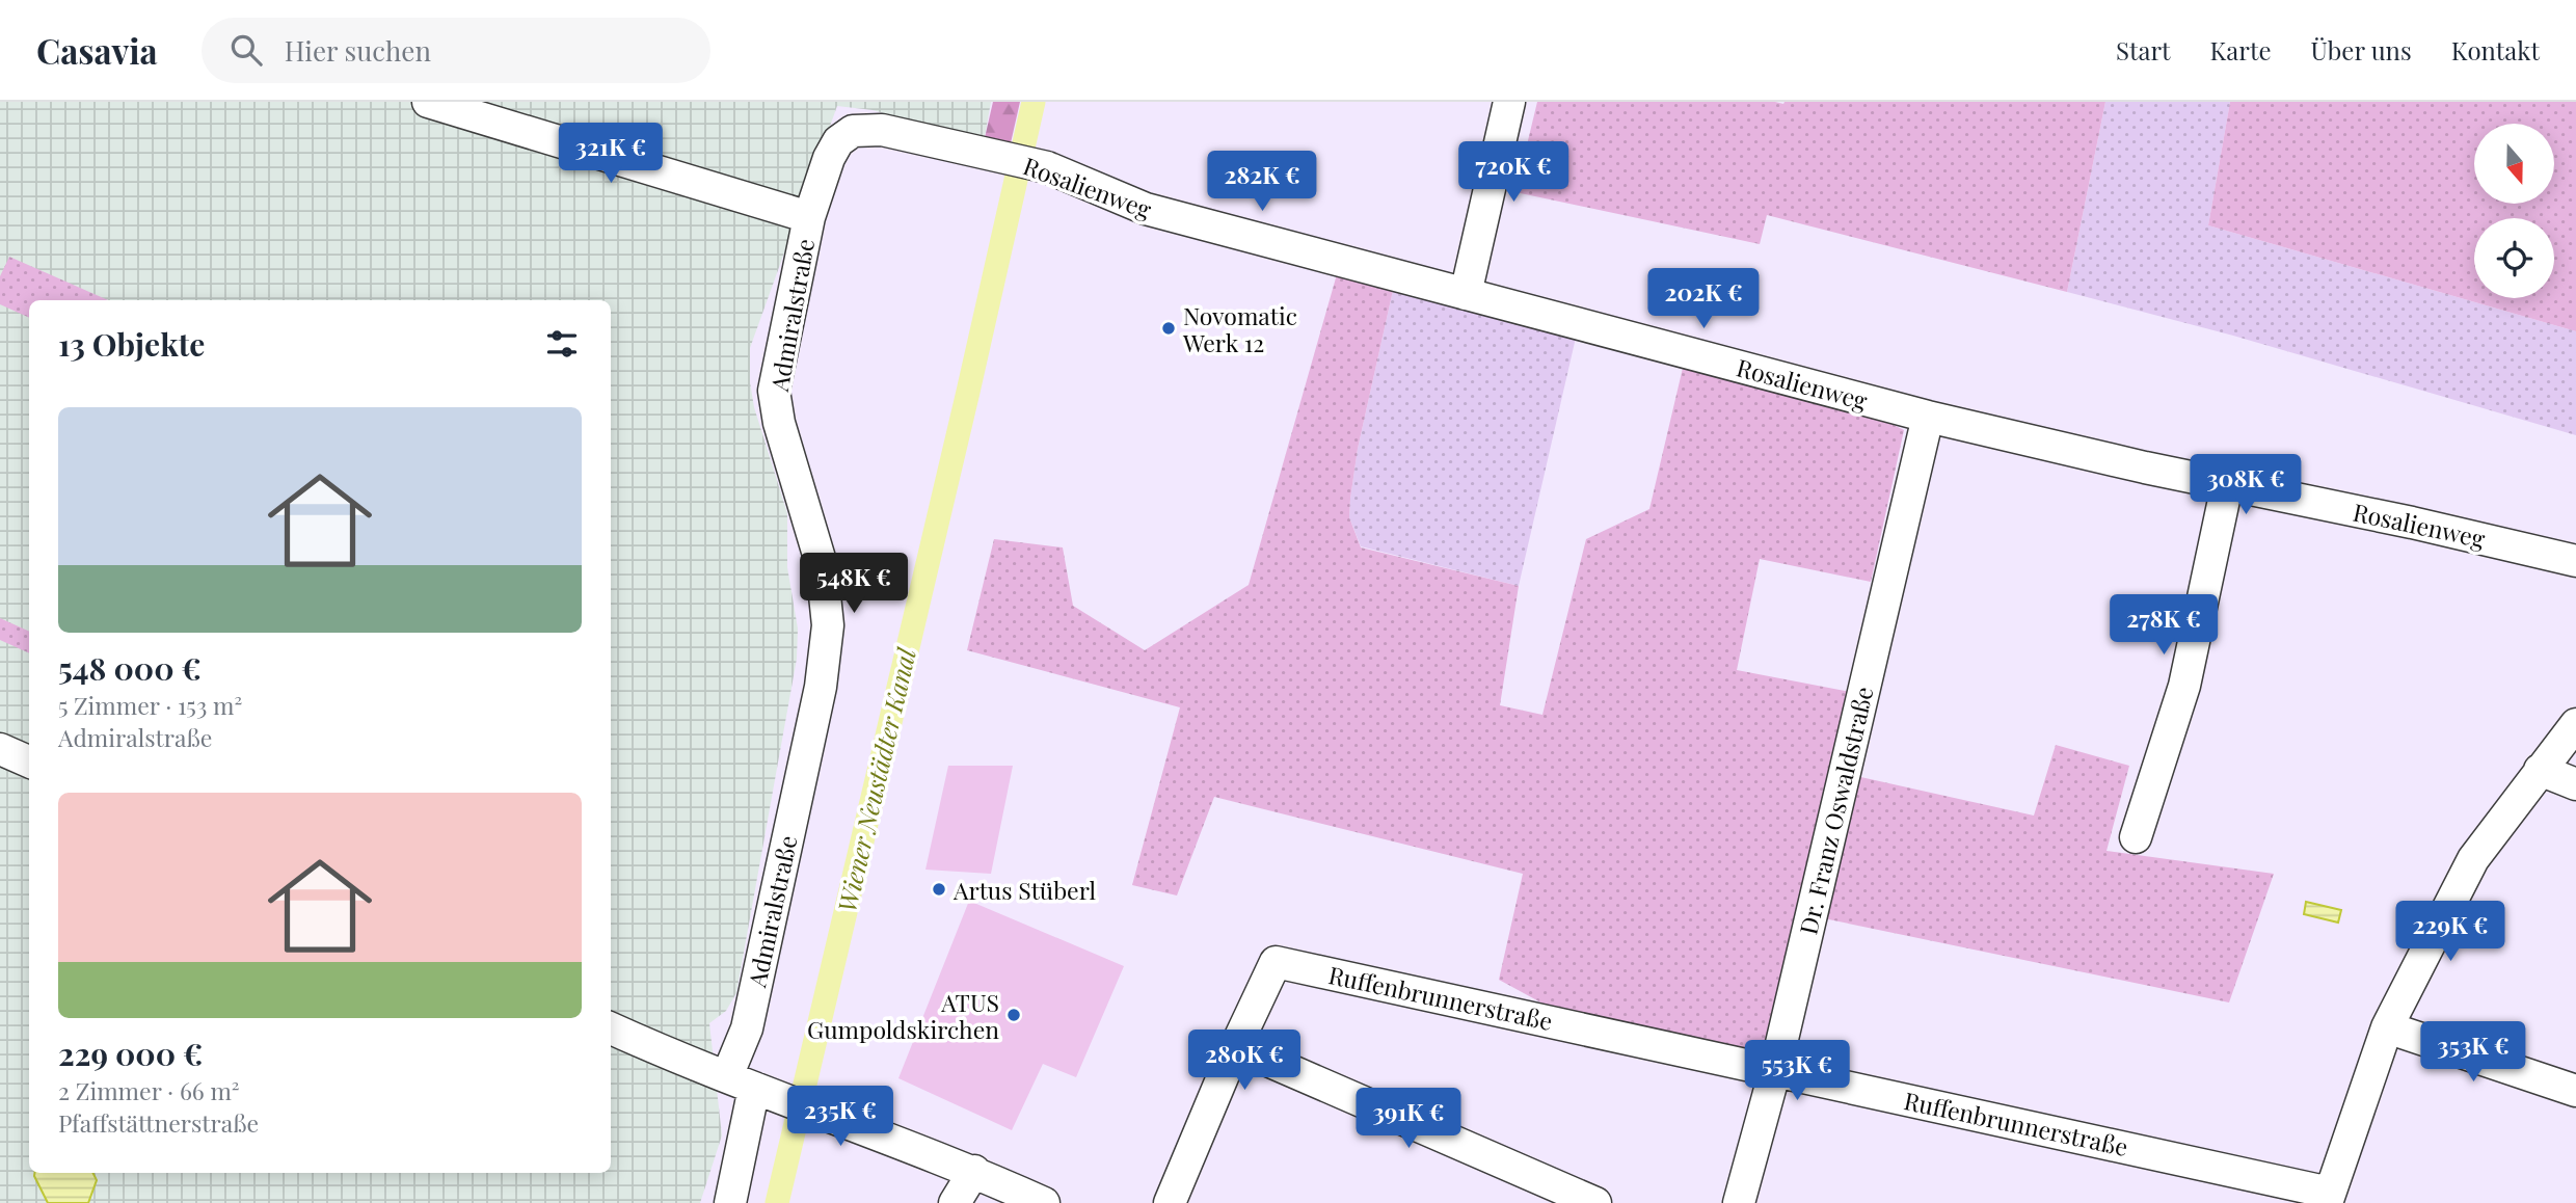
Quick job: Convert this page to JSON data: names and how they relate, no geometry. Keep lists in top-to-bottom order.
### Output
{
  "streets": {
    "street": [
      "Rosalienweg",
      "Admiralstraße",
      "Dr. Franz Oswaldstraße",
      "Ruffenbrunnerstraße"
    ]
  },
  "crossings": [
    ["Rosalienweg", "Admiralstraße"],
    ["Rosalienweg", "Dr. Franz Oswaldstraße"],
    ["Dr. Franz Oswaldstraße", "Ruffenbrunnerstraße"]
  ],
  "water": ["Wiener Neustädter Kanal"],
  "places": ["Novomatic Werk 12", "Artus Stüberl", "ATUS Gumpoldskirchen"],
  "north": "bottom",
  "page": {
    "header": "Casavia",
    "search": "Hier suchen",
    "nav": [
      "Start",
      "Karte",
      "Über uns",
      "Kontakt"
    ],
    "price": [
      "321K €",
      "720K €",
      "282K €",
      "202K €",
      "308K €",
      "548K €",
      "278K €",
      "229K €",
      "353K €",
      "280K €",
      "553K €",
      "235K €",
      "391K €"
    ],
    "heading": "13 Objekte",
    "list": [
      {
        "name": "548 000 €",
        "note": "5 Zimmer · 153 m² · Admiralstraße"
      },
      {
        "name": "229 000 €",
        "note": "2 Zimmer · 66 m² · Pfaffstättnerstraße"
      }
    ]
  }
}
